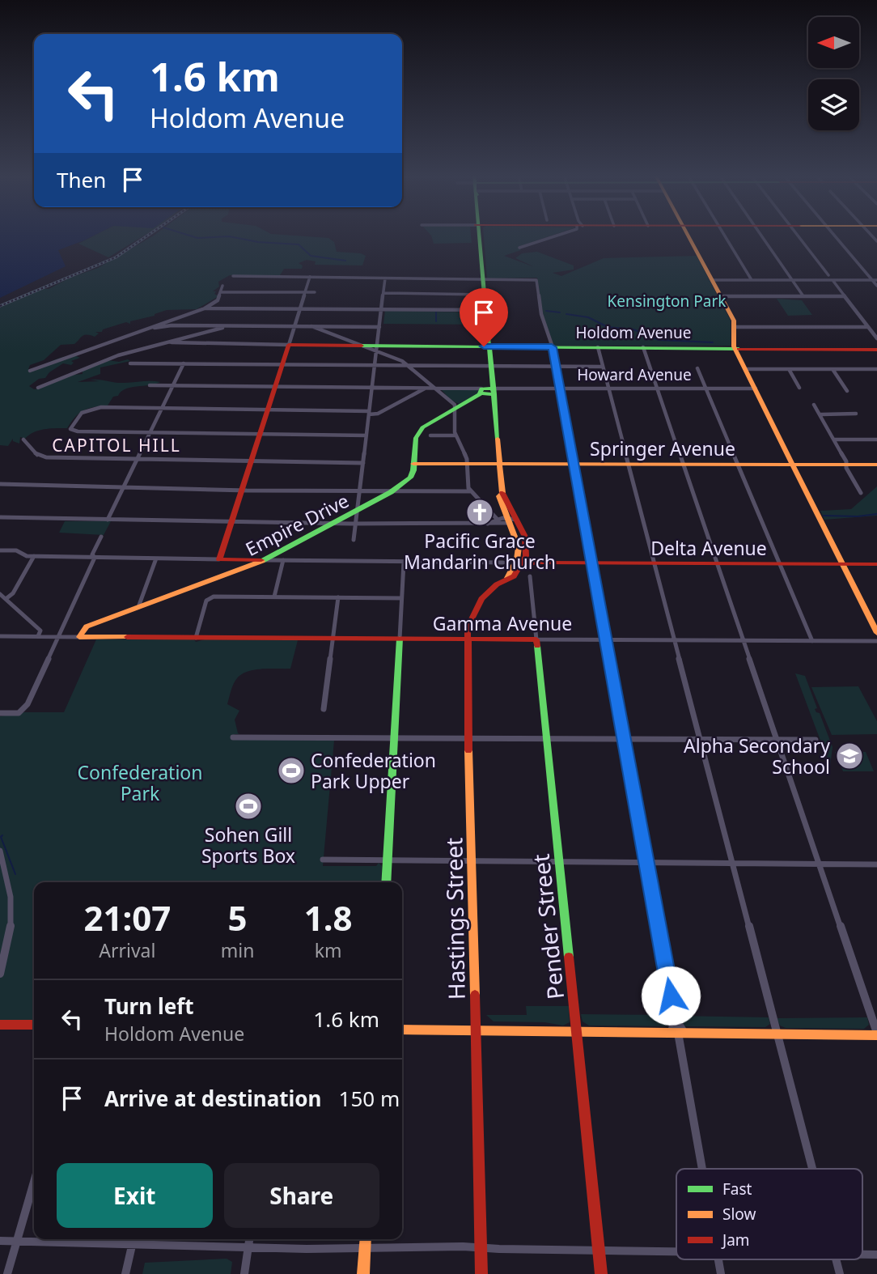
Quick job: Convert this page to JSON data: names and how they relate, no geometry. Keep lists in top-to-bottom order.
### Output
{
  "streets": {
    "street": [
      "Holdom Avenue",
      "Howard Avenue",
      "Springer Avenue",
      "Empire Drive",
      "Delta Avenue",
      "Gamma Avenue",
      "Hastings Street",
      "Pender Street"
    ]
  },
  "crossings": [
    ["Holdom Avenue", "Hastings Street"],
    ["Howard Avenue", "Hastings Street"],
    ["Springer Avenue", "Empire Drive"],
    ["Springer Avenue", "Hastings Street"],
    ["Empire Drive", "Gamma Avenue"],
    ["Delta Avenue", "Hastings Street"],
    ["Gamma Avenue", "Hastings Street"],
    ["Gamma Avenue", "Pender Street"]
  ],
  "districts": ["CAPITOL HILL"],
  "parks": ["Kensington Park", "Confederation Park"],
  "places": {
    "church": ["Pacific Grace Mandarin Church"],
    "school or university": ["Alpha Secondary School"],
    "sports": ["Confederation Park Upper", "Sohen Gill Sports Box"]
  },
  "legend": ["Fast", "Slow", "Jam"],
  "north": "left",
  "page": {
    "turn": ["1.6 km", "Holdom Avenue"],
    "then": "Then",
    "eta": [
      "21:07",
      "Arrival",
      "5",
      "min",
      "1.8",
      "km"
    ],
    "list": [
      {
        "name": "Turn left",
        "note": "Holdom Avenue",
        "value": "1.6 km"
      },
      {
        "name": "Arrive at destination",
        "value": "150 m"
      }
    ],
    "buttons": ["Exit", "Share"]
  }
}
